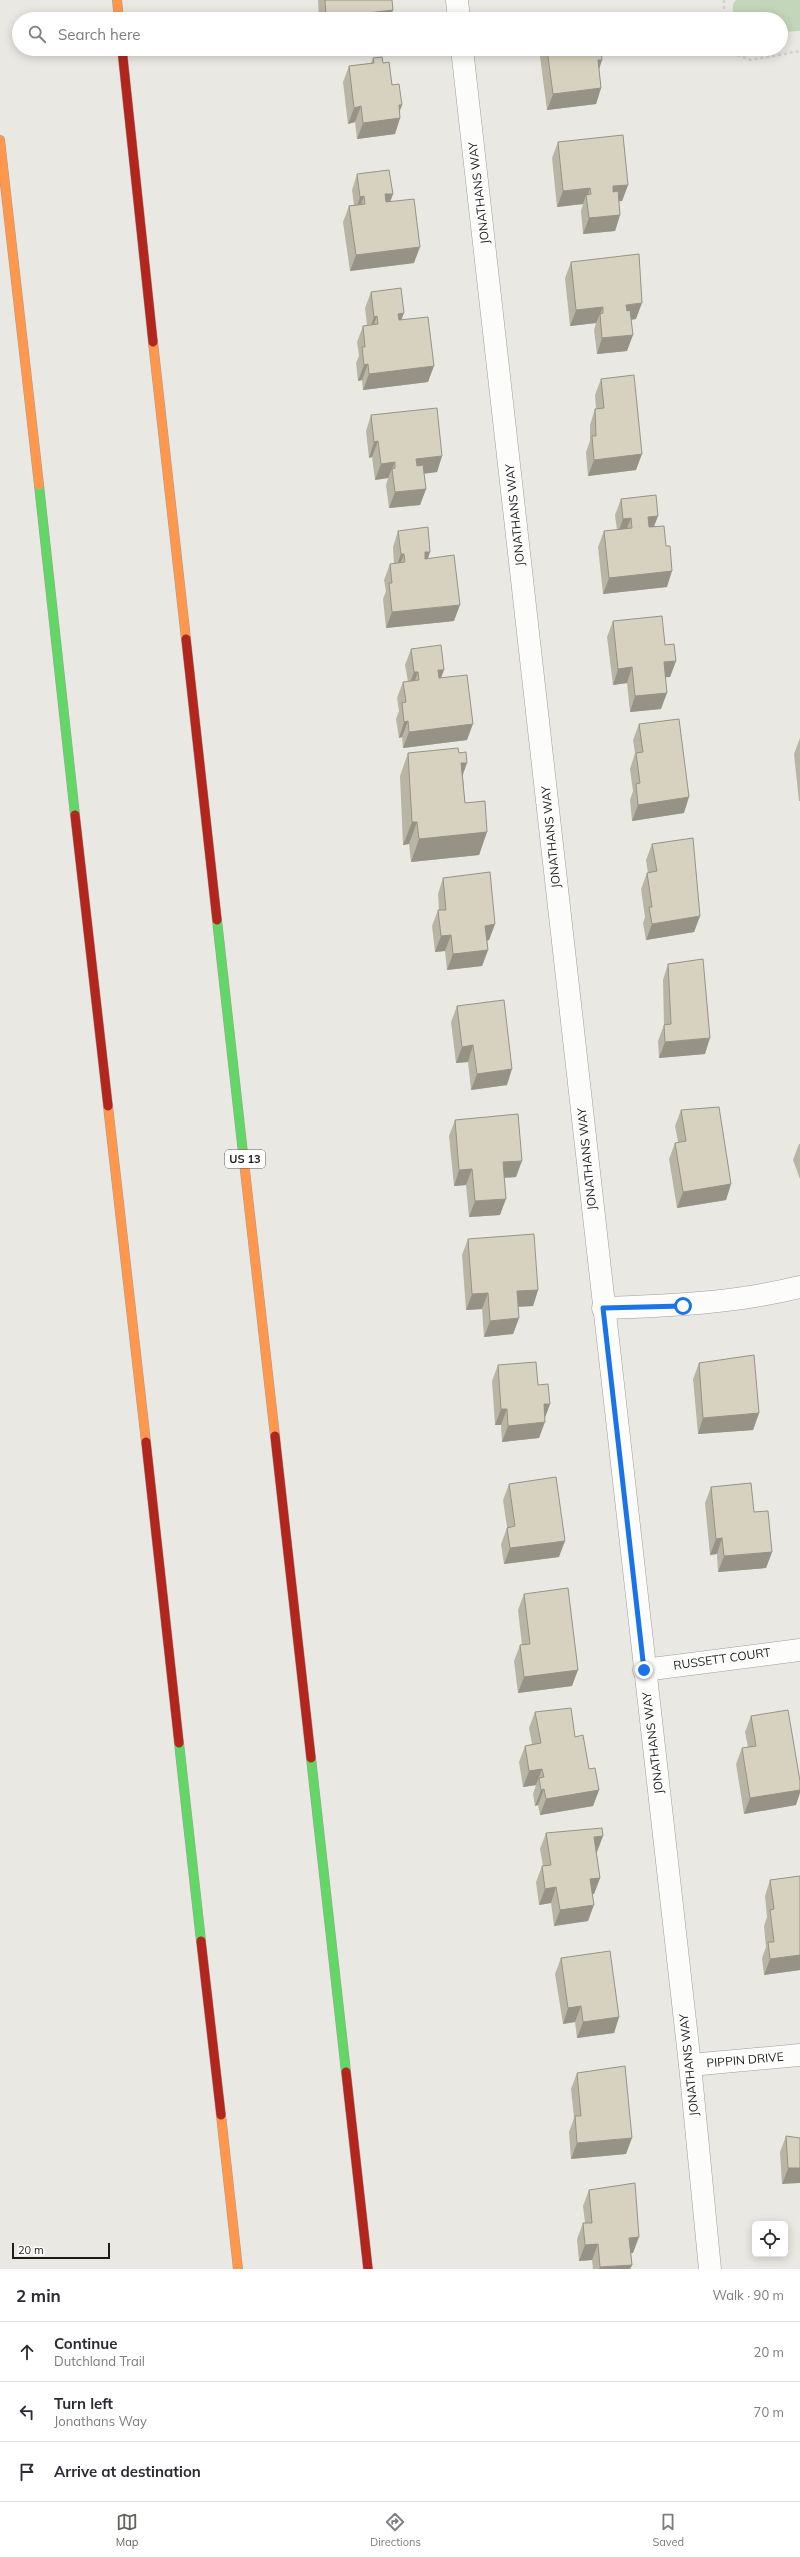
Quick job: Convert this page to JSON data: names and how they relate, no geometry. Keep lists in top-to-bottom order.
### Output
{
  "streets": {
    "highway": ["US 13"],
    "street": ["JONATHANS WAY", "RUSSETT COURT", "PIPPIN DRIVE"]
  },
  "crossings": [
    ["JONATHANS WAY", "RUSSETT COURT"],
    ["JONATHANS WAY", "PIPPIN DRIVE"]
  ],
  "scale_bar": "20 m",
  "page": {
    "search": "Search here",
    "scale": "20 m",
    "heading": ["2 min", "Walk · 90 m"],
    "list": [
      ["Continue", "Dutchland Trail", "20 m"],
      ["Turn left", "Jonathans Way", "70 m"],
      "Arrive at destination"
    ],
    "nav": ["Map", "Directions", "Saved"]
  }
}
